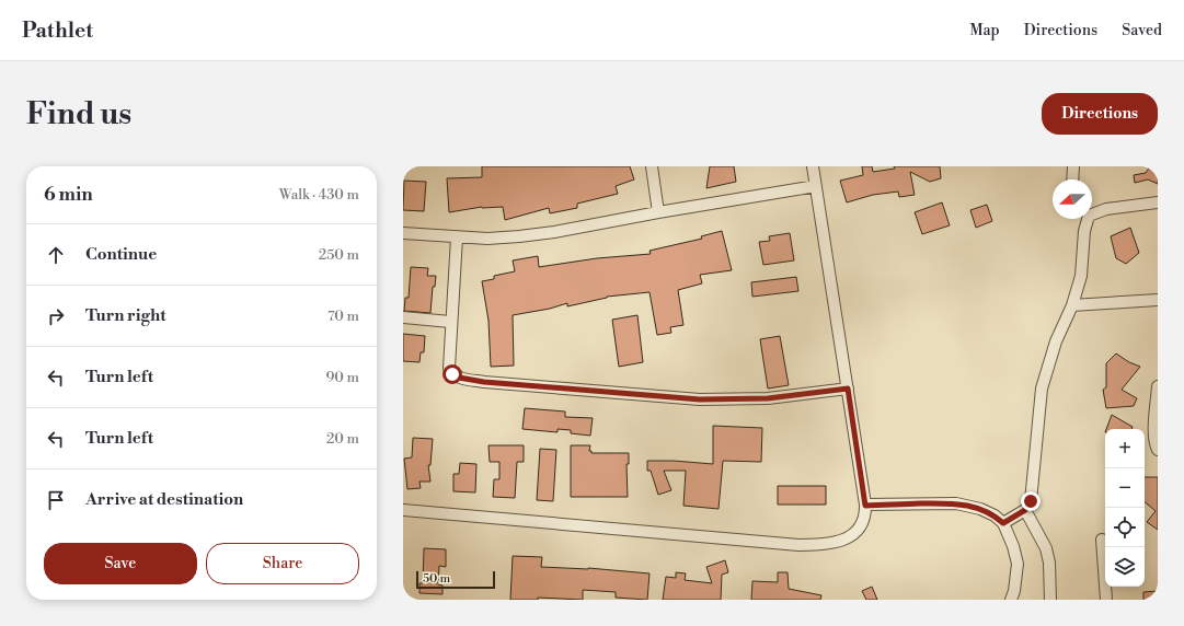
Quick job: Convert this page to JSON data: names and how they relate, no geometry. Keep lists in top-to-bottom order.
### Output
{
  "scale_bar": "50 m",
  "north": "left",
  "page": {
    "header": "Pathlet",
    "nav": ["Map", "Directions", "Saved"],
    "buttons": [
      "Directions",
      ["Save", "Share"]
    ],
    "title": "Find us",
    "heading": ["6 min", "Walk · 430 m"],
    "list": [
      ["Continue", "250 m"],
      ["Turn right", "70 m"],
      ["Turn left", "90 m"],
      ["Turn left", "20 m"],
      "Arrive at destination"
    ],
    "map_buttons": ["+", "−"],
    "scale": "50 m"
  }
}
